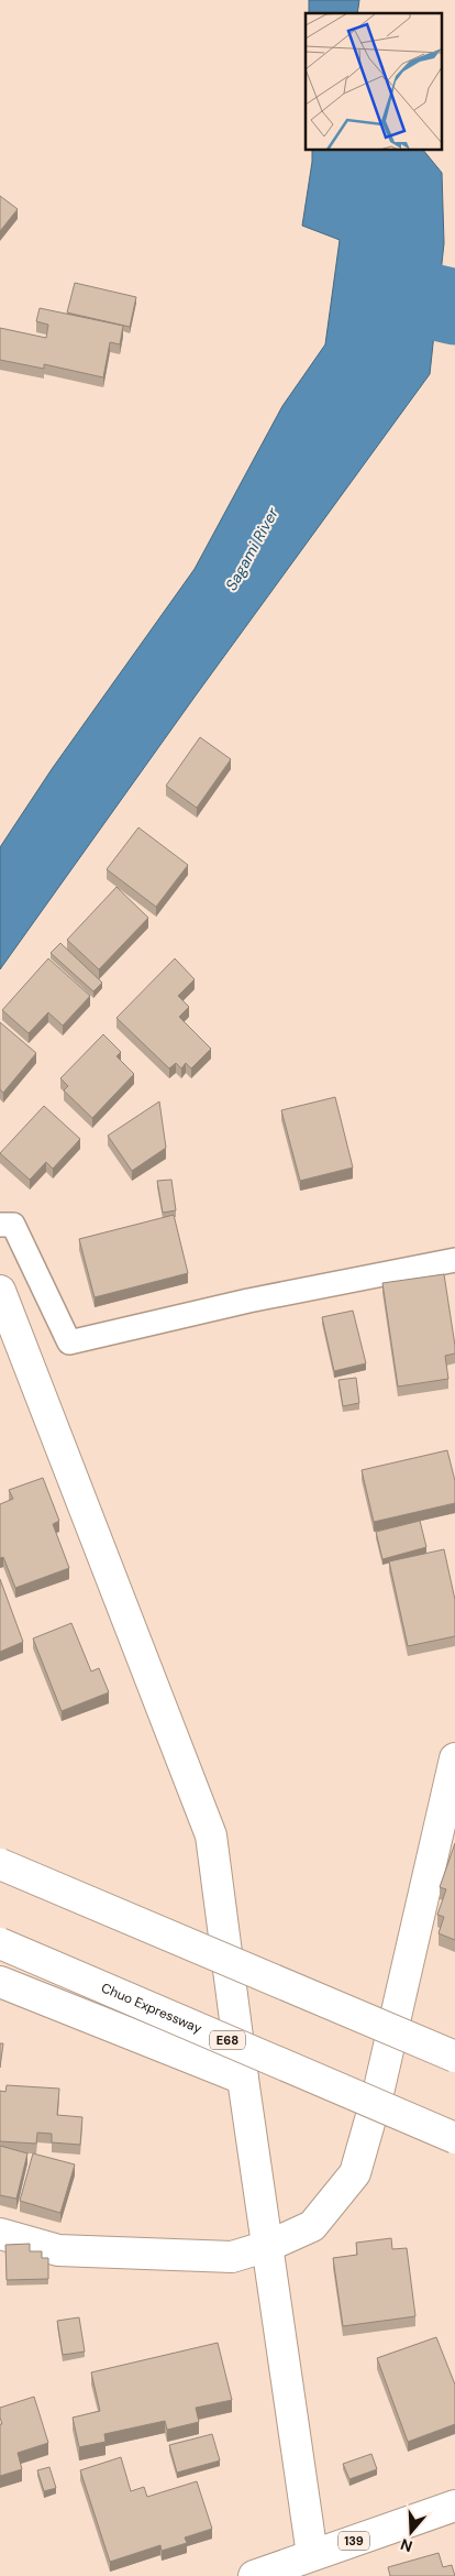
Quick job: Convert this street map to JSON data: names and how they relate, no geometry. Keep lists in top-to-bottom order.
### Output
{
  "streets": {
    "main road": ["Chuo Expressway", "E68", "139"]
  },
  "water": ["Sagami River"],
  "north": "bottom"
}
